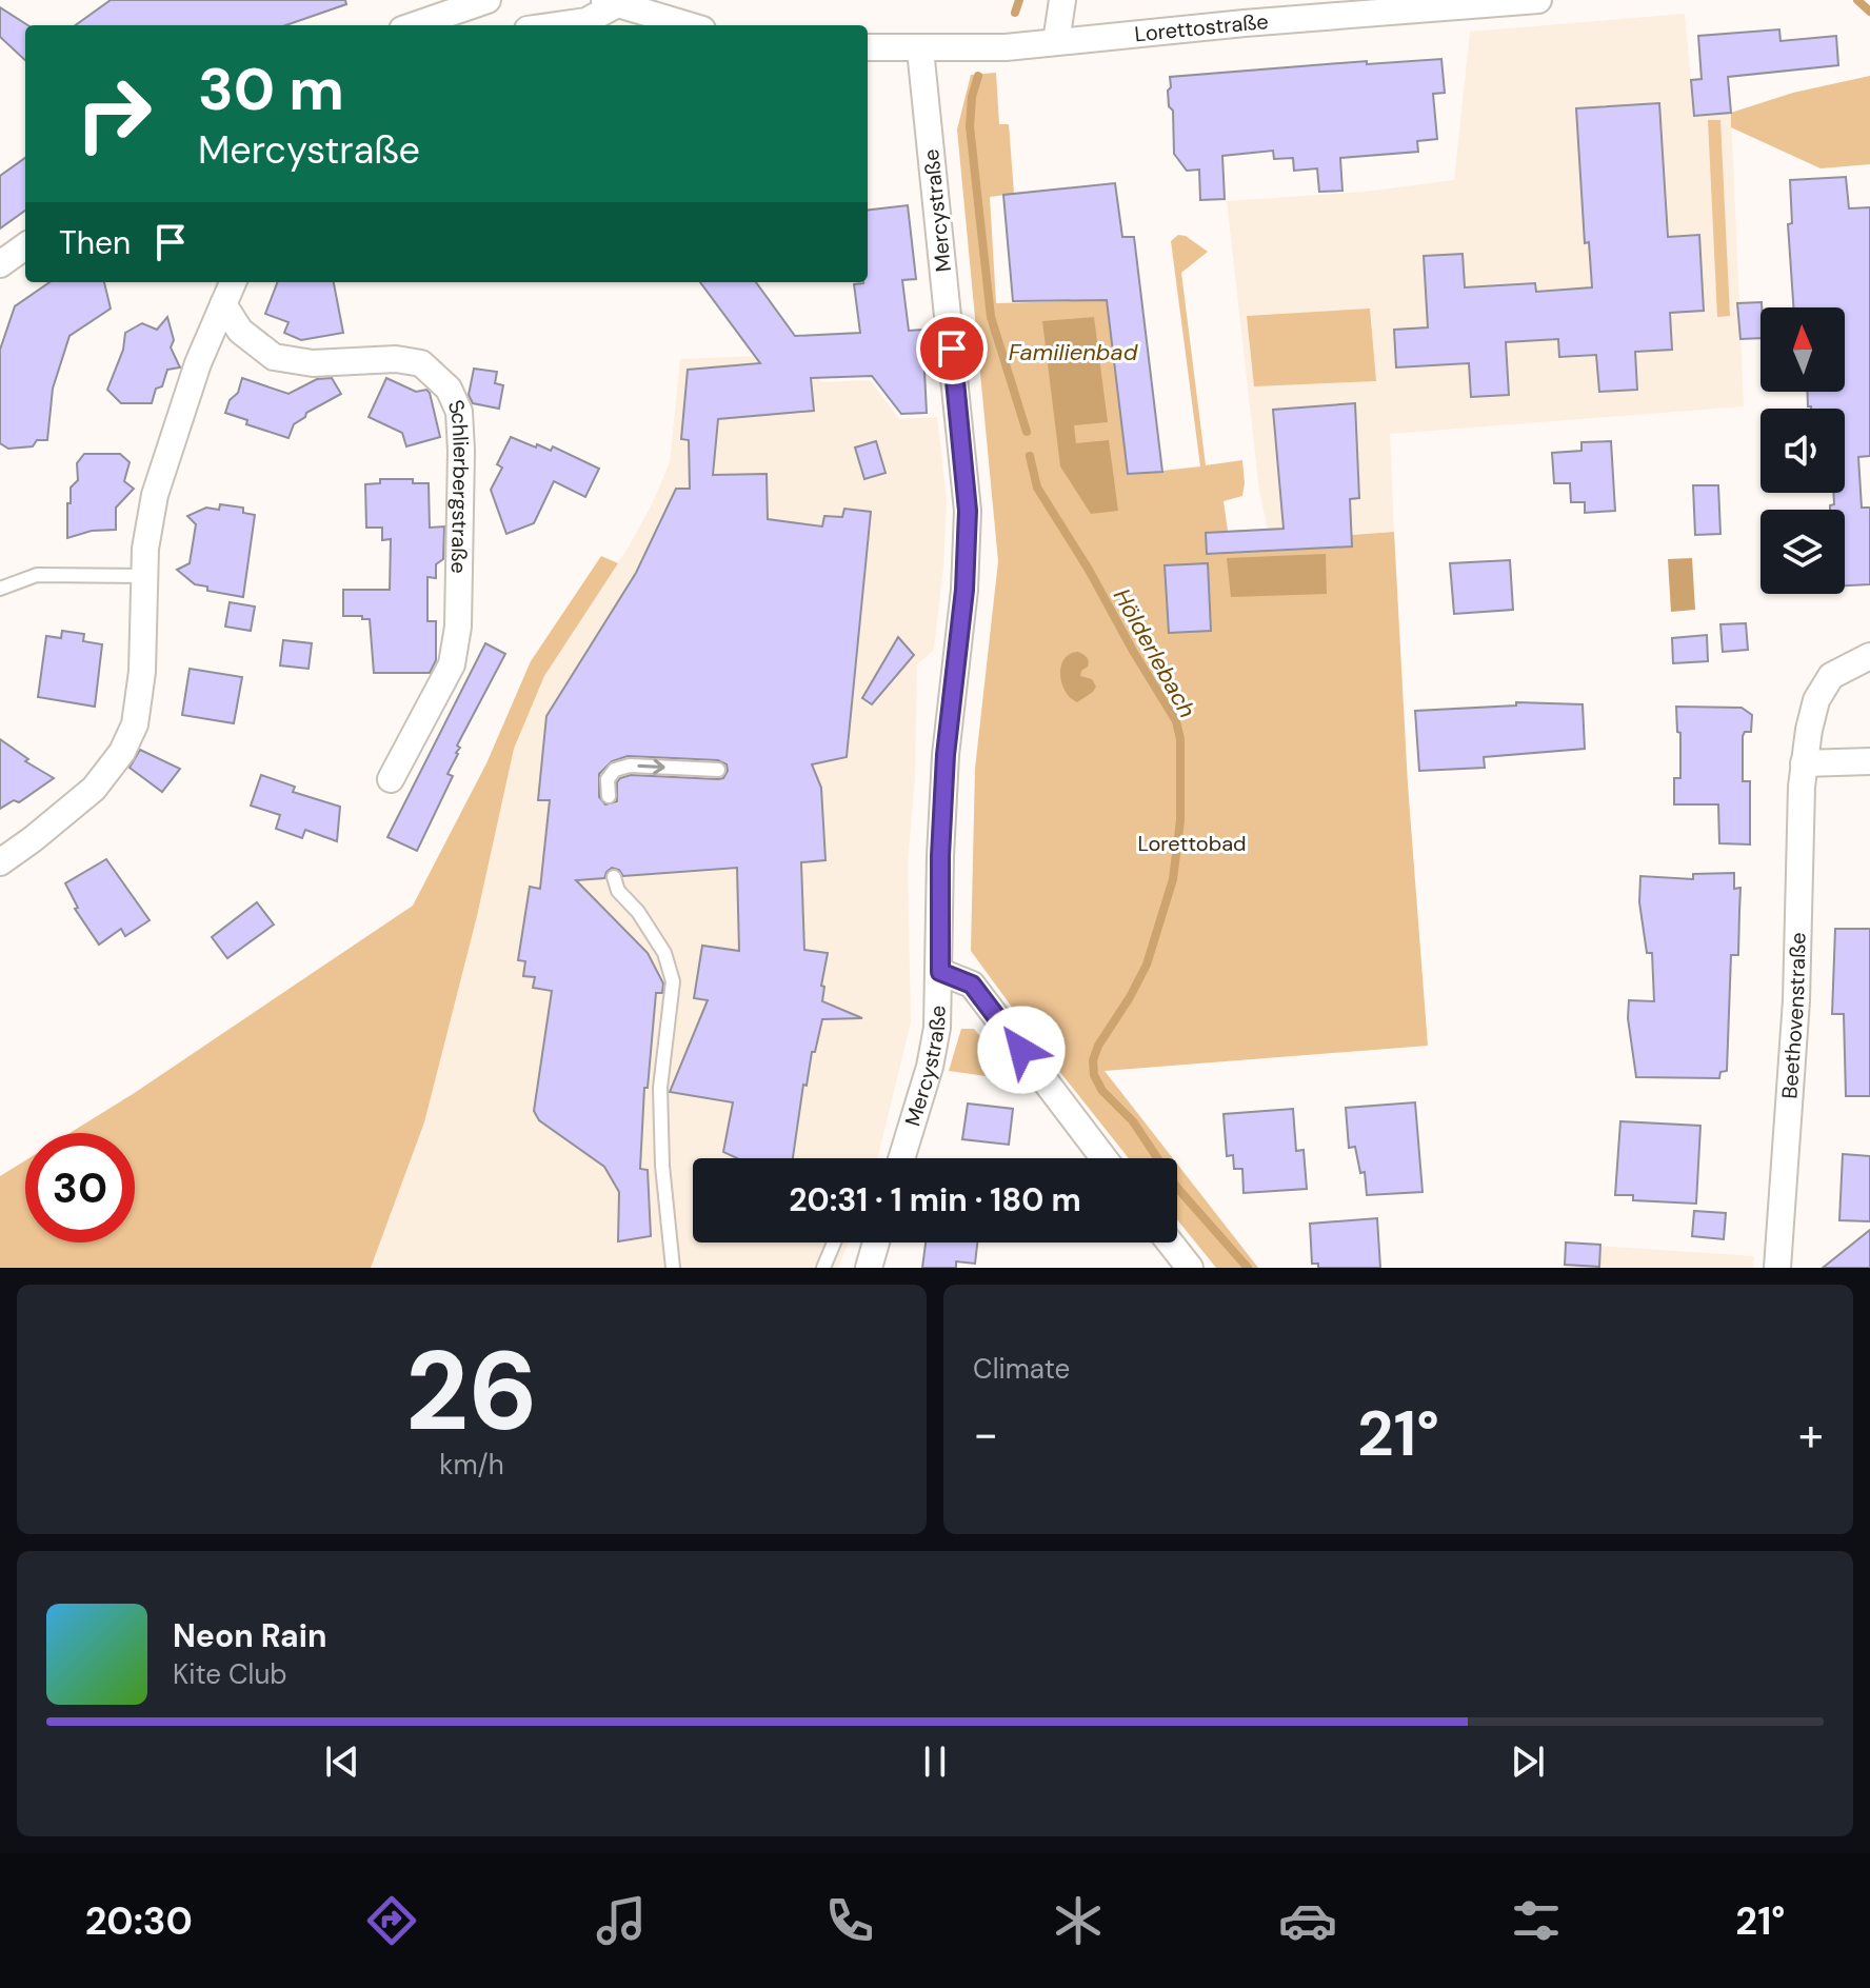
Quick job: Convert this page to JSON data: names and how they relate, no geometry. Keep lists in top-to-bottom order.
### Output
{
  "streets": {
    "street": [
      "Lorettostraße",
      "Mercystraße",
      "Schlierbergstraße",
      "Beethovenstraße"
    ]
  },
  "crossings": [
    ["Lorettostraße", "Mercystraße"]
  ],
  "water": ["Familienbad", "Hölderlebach"],
  "parks": ["Lorettobad"],
  "north": "top",
  "page": {
    "turn": ["30 m", "Mercystraße"],
    "then": "Then",
    "limit": "30",
    "trip": "20:31 · 1 min · 180 m",
    "tile": [
      ["26", "km/h"],
      "Climate"
    ],
    "heat": ["−", "21°", "+"],
    "song": ["Neon Rain", "Kite Club"],
    "tabs": ["20:30", "21°"]
  }
}
